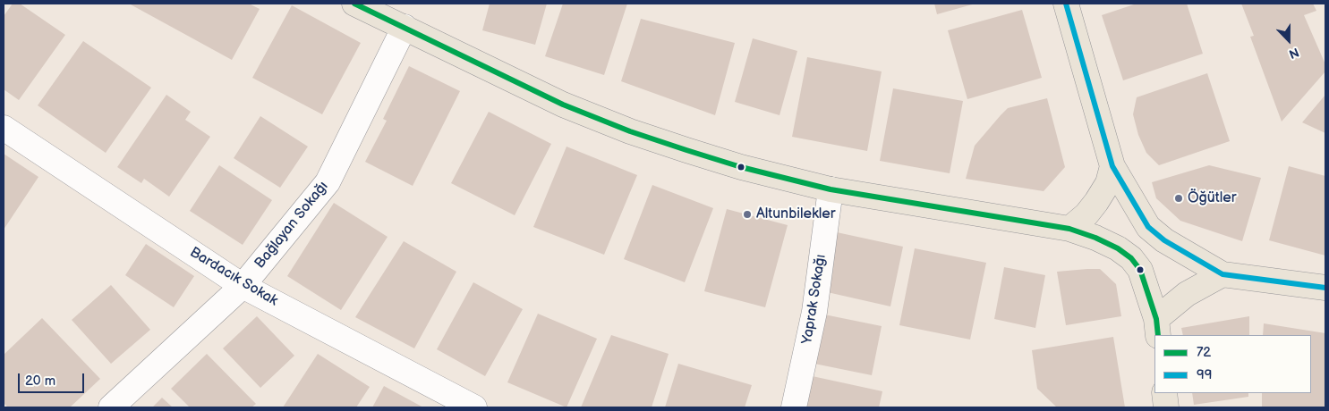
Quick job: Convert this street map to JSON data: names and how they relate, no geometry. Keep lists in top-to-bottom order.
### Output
{
  "streets": {
    "street": ["Bağlayan Sokağı", "Bardacık Sokak", "Yaprak Sokağı"]
  },
  "crossings": [
    ["Bağlayan Sokağı", "Bardacık Sokak"]
  ],
  "places": ["Öğütler", "Altunbilekler"],
  "lines": ["transit line 72", "transit line 99"],
  "legend": ["72", "99"],
  "scale_bar": "20 m",
  "north": "bottom"
}
